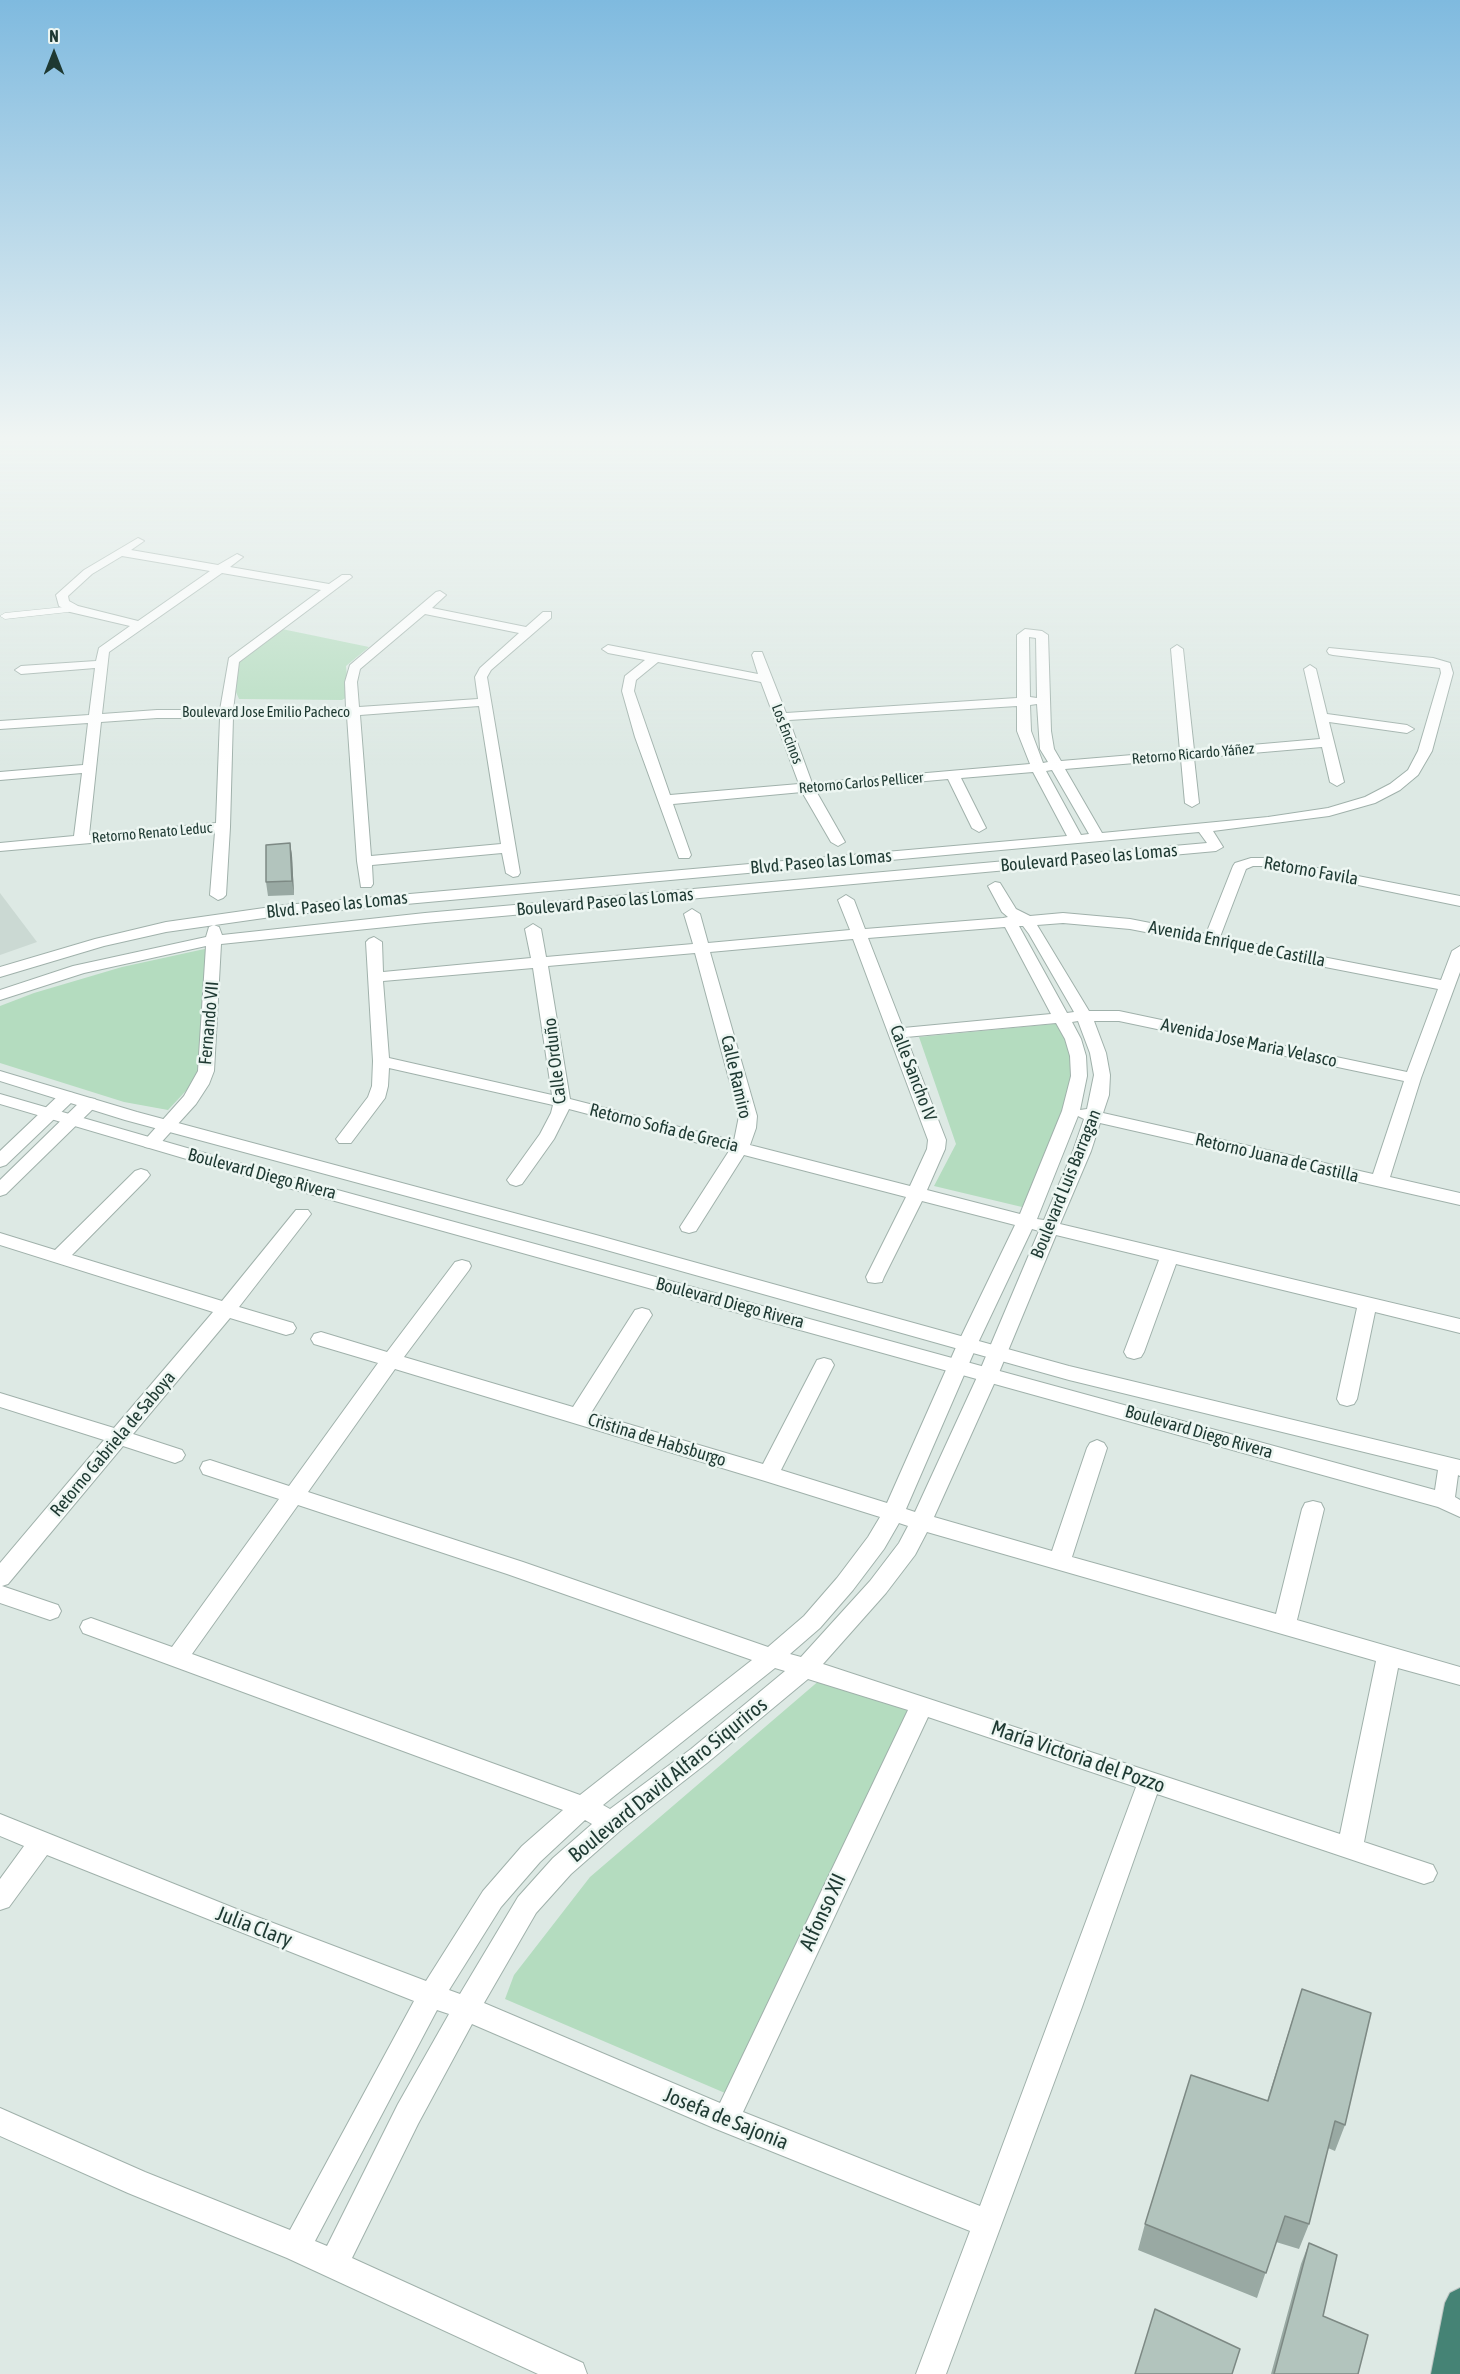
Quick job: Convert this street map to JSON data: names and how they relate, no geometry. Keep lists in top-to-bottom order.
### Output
{
  "streets": {
    "street": [
      "Boulevard Jose Emilio Pacheco",
      "Los Encinos",
      "Retorno Ricardo Yáñez",
      "Retorno Carlos Pellicer",
      "Retorno Renato Leduc",
      "Boulevard Paseo las Lomas",
      "Blvd. Paseo las Lomas",
      "Retorno Favila",
      "Avenida Enrique de Castilla",
      "Fernando VII",
      "Avenida Jose Maria Velasco",
      "Calle Orduño",
      "Calle Sancho IV",
      "Calle Ramiro",
      "Retorno Sofia de Grecia",
      "Retorno Juana de Castilla",
      "Boulevard Diego Rivera",
      "Boulevard Luis Barragan",
      "Cristina de Habsburgo",
      "Retorno Gabriela de Saboya",
      "María Victoria del Pozzo",
      "Boulevard David Alfaro Siquriros",
      "Alfonso XII",
      "Julia Clary",
      "Josefa de Sajonia"
    ]
  },
  "crossings": [
    ["Boulevard Jose Emilio Pacheco", "Retorno Renato Leduc"],
    ["Los Encinos", "Retorno Carlos Pellicer"],
    ["Retorno Ricardo Yáñez", "Retorno Carlos Pellicer"],
    ["Boulevard Paseo las Lomas", "Blvd. Paseo las Lomas"],
    ["Boulevard Paseo las Lomas", "Fernando VII"],
    ["Blvd. Paseo las Lomas", "Fernando VII"],
    ["Retorno Favila", "Avenida Enrique de Castilla"],
    ["Avenida Enrique de Castilla", "Boulevard Luis Barragan"],
    ["Fernando VII", "Boulevard Diego Rivera"],
    ["Avenida Jose Maria Velasco", "Calle Sancho IV"],
    ["Avenida Jose Maria Velasco", "Boulevard Luis Barragan"],
    ["Calle Orduño", "Retorno Sofia de Grecia"],
    ["Calle Sancho IV", "Retorno Sofia de Grecia"],
    ["Calle Ramiro", "Retorno Sofia de Grecia"],
    ["Retorno Sofia de Grecia", "Boulevard Luis Barragan"],
    ["Retorno Juana de Castilla", "Boulevard Luis Barragan"],
    ["Boulevard Diego Rivera", "Boulevard Luis Barragan"],
    ["Boulevard Diego Rivera", "Boulevard David Alfaro Siquriros"],
    ["Boulevard Luis Barragan", "Boulevard David Alfaro Siquriros"],
    ["Cristina de Habsburgo", "Boulevard David Alfaro Siquriros"],
    ["María Victoria del Pozzo", "Boulevard David Alfaro Siquriros"],
    ["María Victoria del Pozzo", "Alfonso XII"],
    ["Boulevard David Alfaro Siquriros", "Julia Clary"],
    ["Boulevard David Alfaro Siquriros", "Josefa de Sajonia"],
    ["Alfonso XII", "Josefa de Sajonia"],
    ["Julia Clary", "Josefa de Sajonia"]
  ],
  "north": "top"
}
